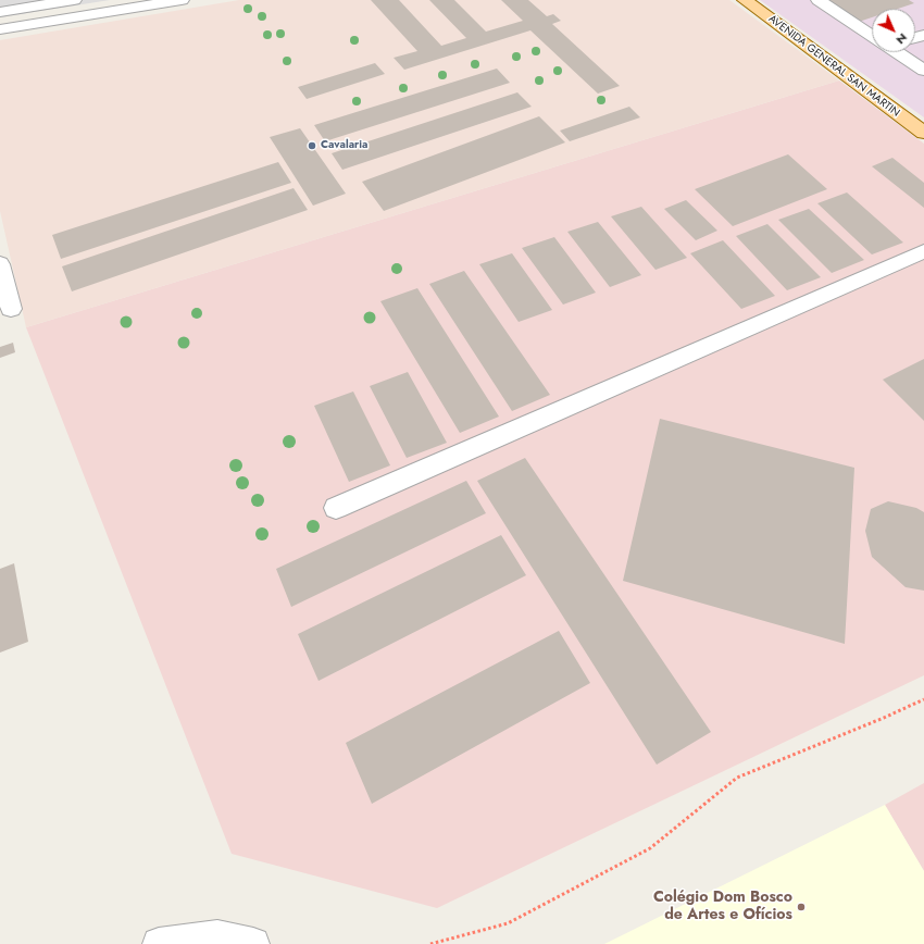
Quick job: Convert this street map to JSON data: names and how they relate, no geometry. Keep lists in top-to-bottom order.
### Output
{
  "streets": {
    "main road": ["AVENIDA GENERAL SAN MARTIN"]
  },
  "places": ["Cavalaria", "Colégio Dom Bosco de Artes e Ofícios"],
  "north": "bottom right"
}
